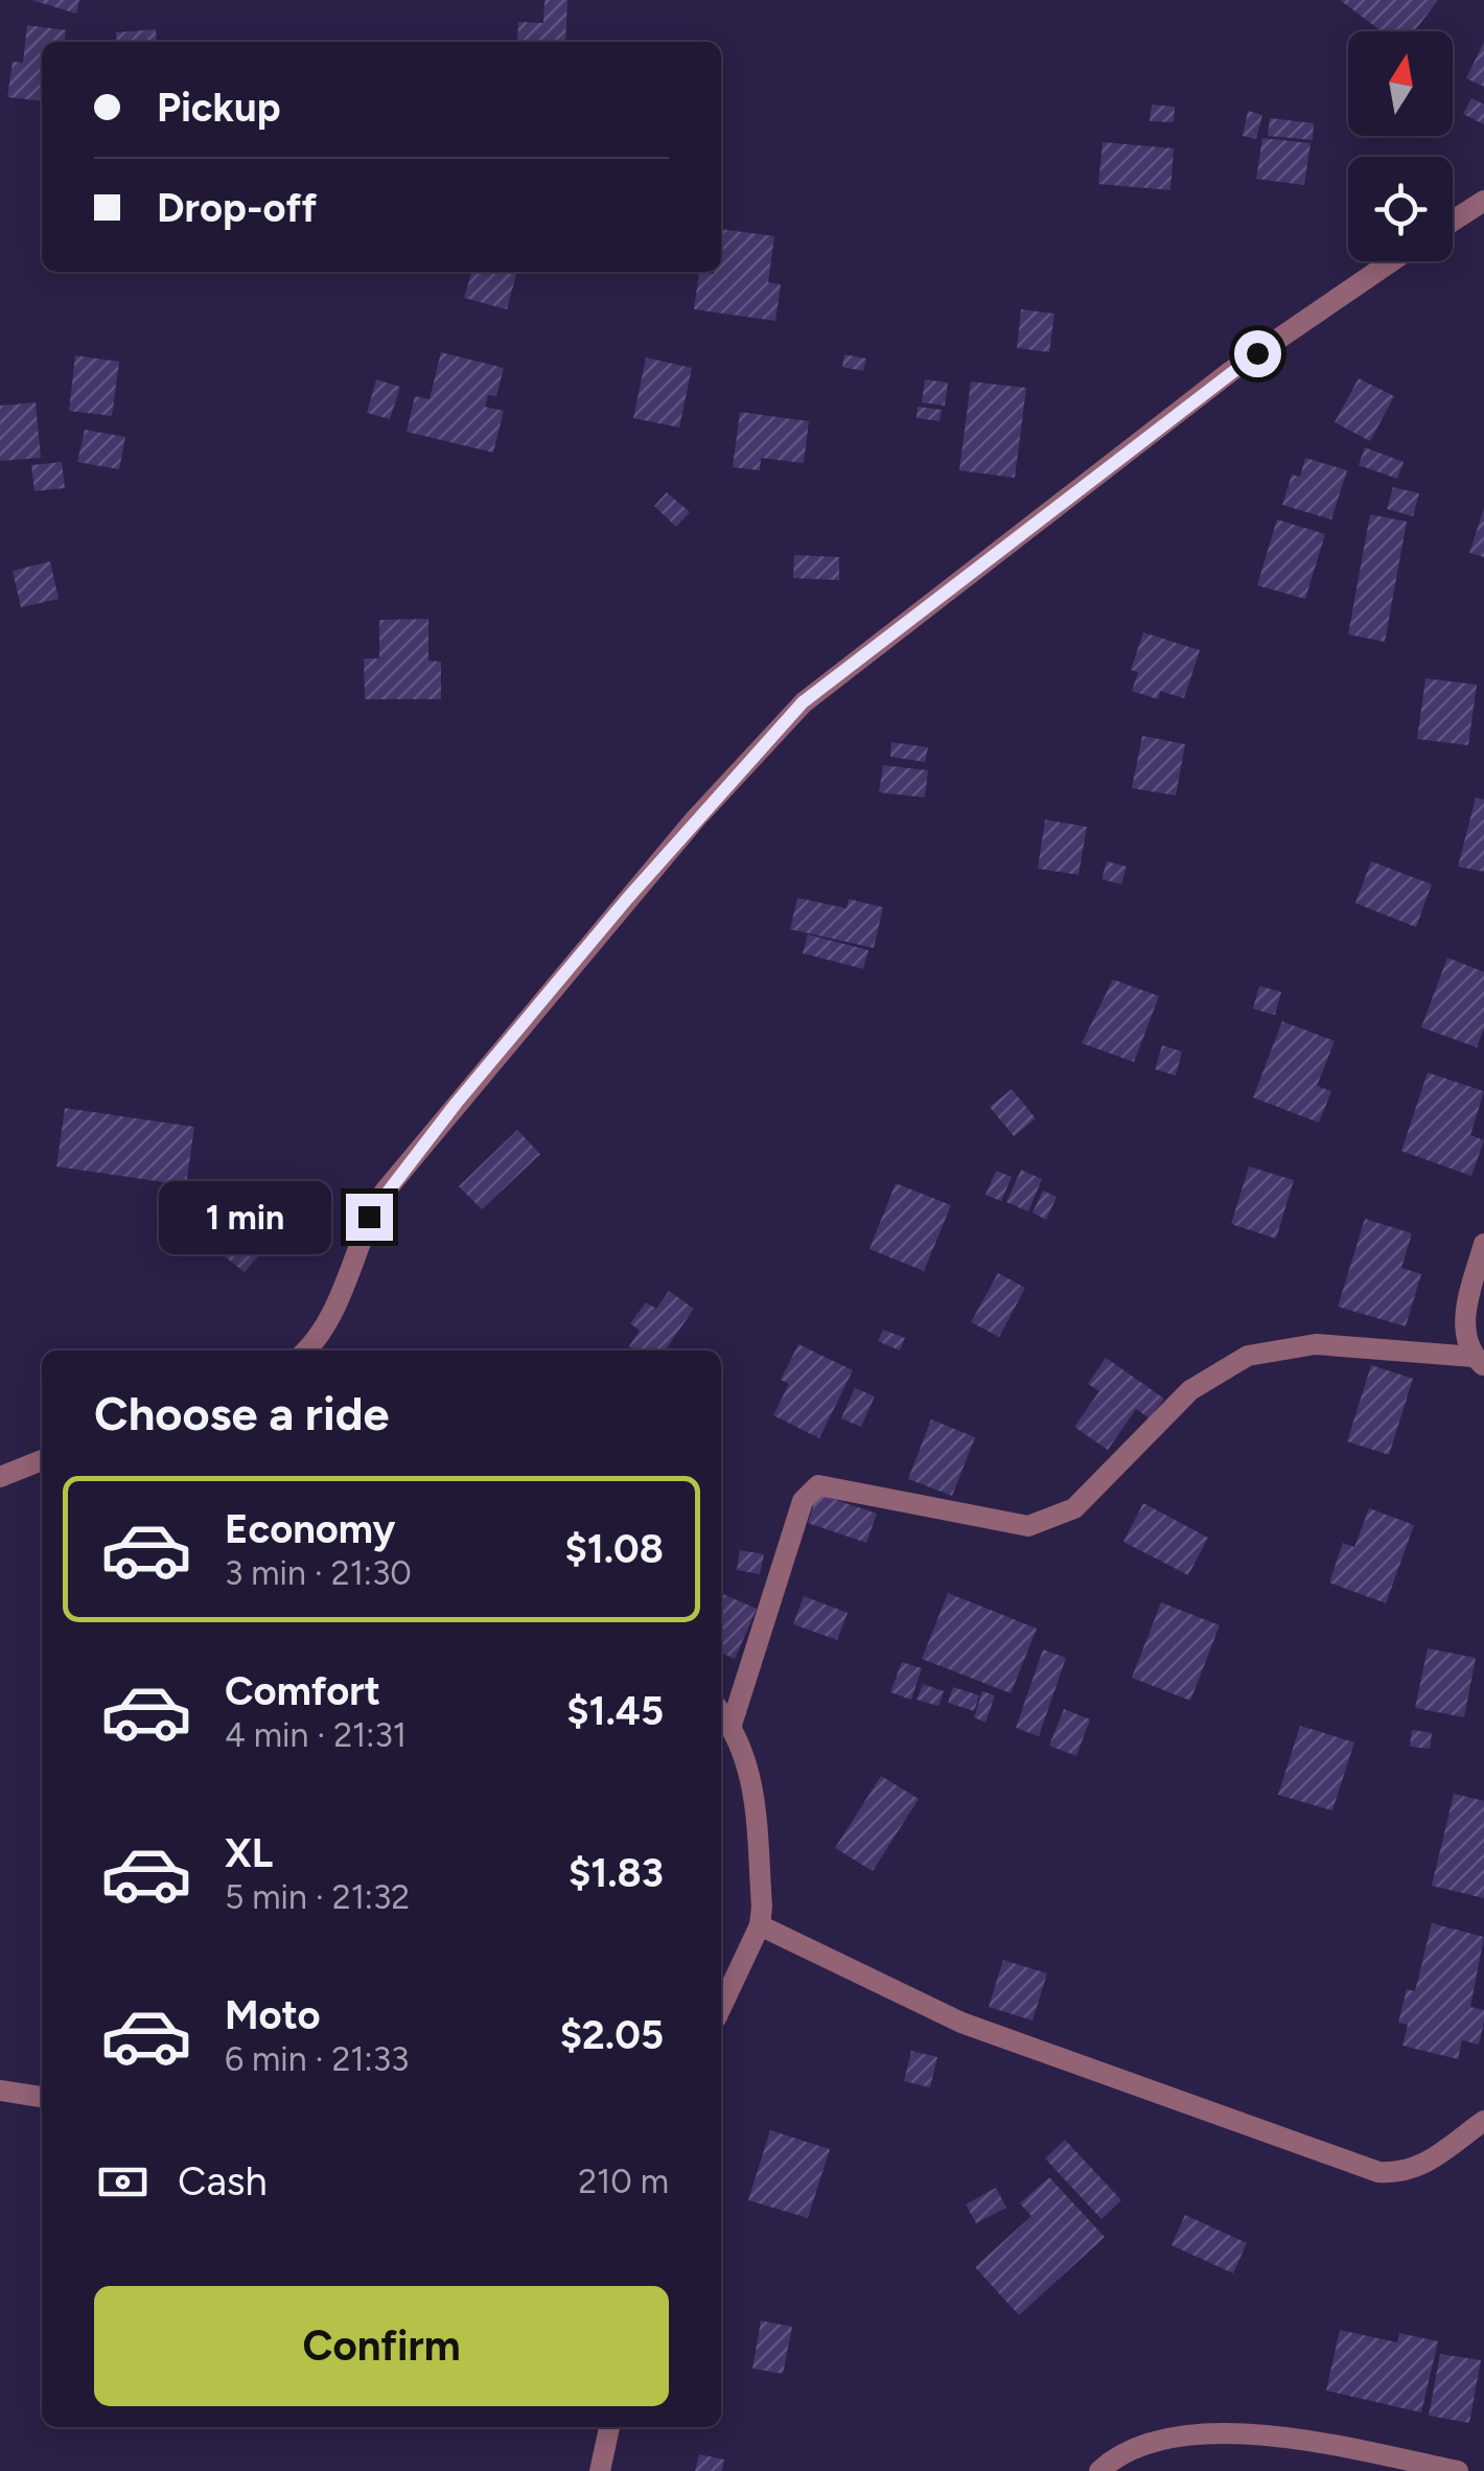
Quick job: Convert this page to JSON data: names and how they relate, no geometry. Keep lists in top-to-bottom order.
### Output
{
  "north": "top",
  "page": {
    "banner": ["Pickup", "Drop-off"],
    "bubble": "1 min",
    "heading": "Choose a ride",
    "list": [
      {
        "name": "Economy",
        "note": "3 min · 21:30",
        "value": "$1.08"
      },
      {
        "name": "Comfort",
        "note": "4 min · 21:31",
        "value": "$1.45"
      },
      {
        "name": "XL",
        "note": "5 min · 21:32",
        "value": "$1.83"
      },
      {
        "name": "Moto",
        "note": "6 min · 21:33",
        "value": "$2.05"
      }
    ],
    "pay": ["Cash", "210 m"],
    "buttons": "Confirm"
  }
}
